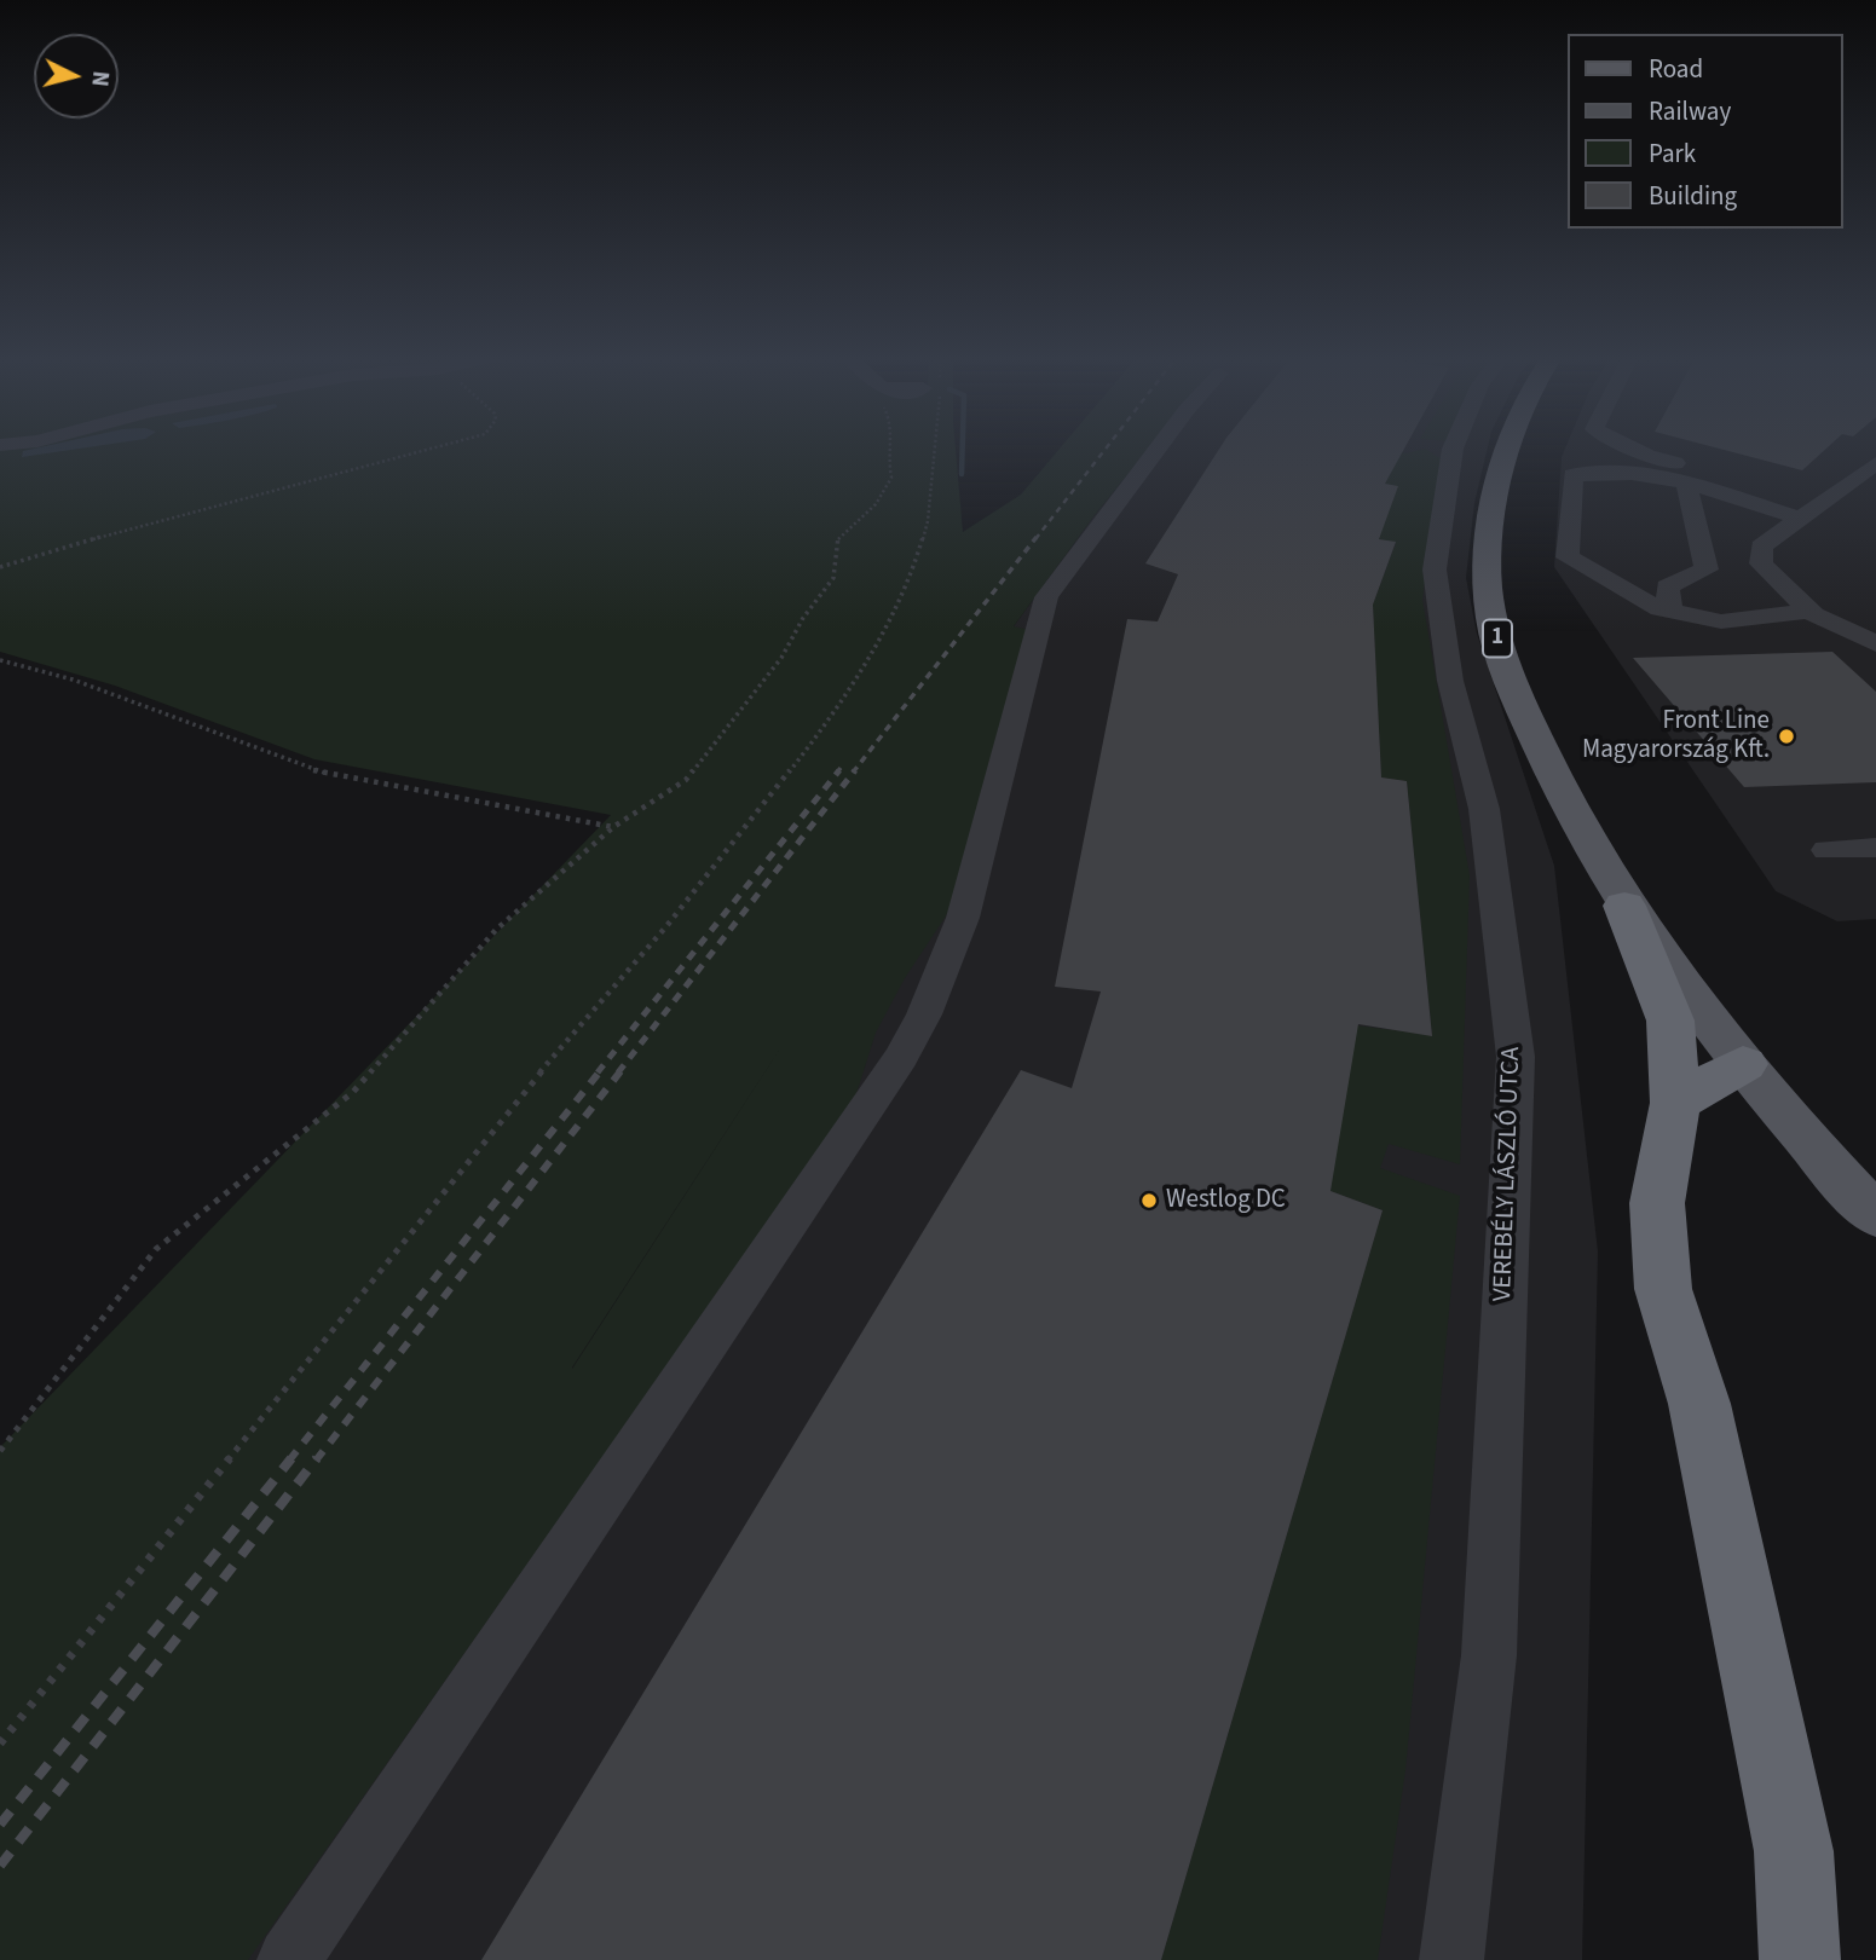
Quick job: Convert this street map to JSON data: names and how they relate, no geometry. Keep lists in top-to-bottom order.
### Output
{
  "streets": {
    "main road": ["1"],
    "street": ["VEREBÉLY LÁSZLÓ UTCA"]
  },
  "places": ["Front Line Magyarország Kft.", "Westlog DC"],
  "legend": [
    "Road",
    "Railway",
    "Park",
    "Building"
  ],
  "north": "right"
}
